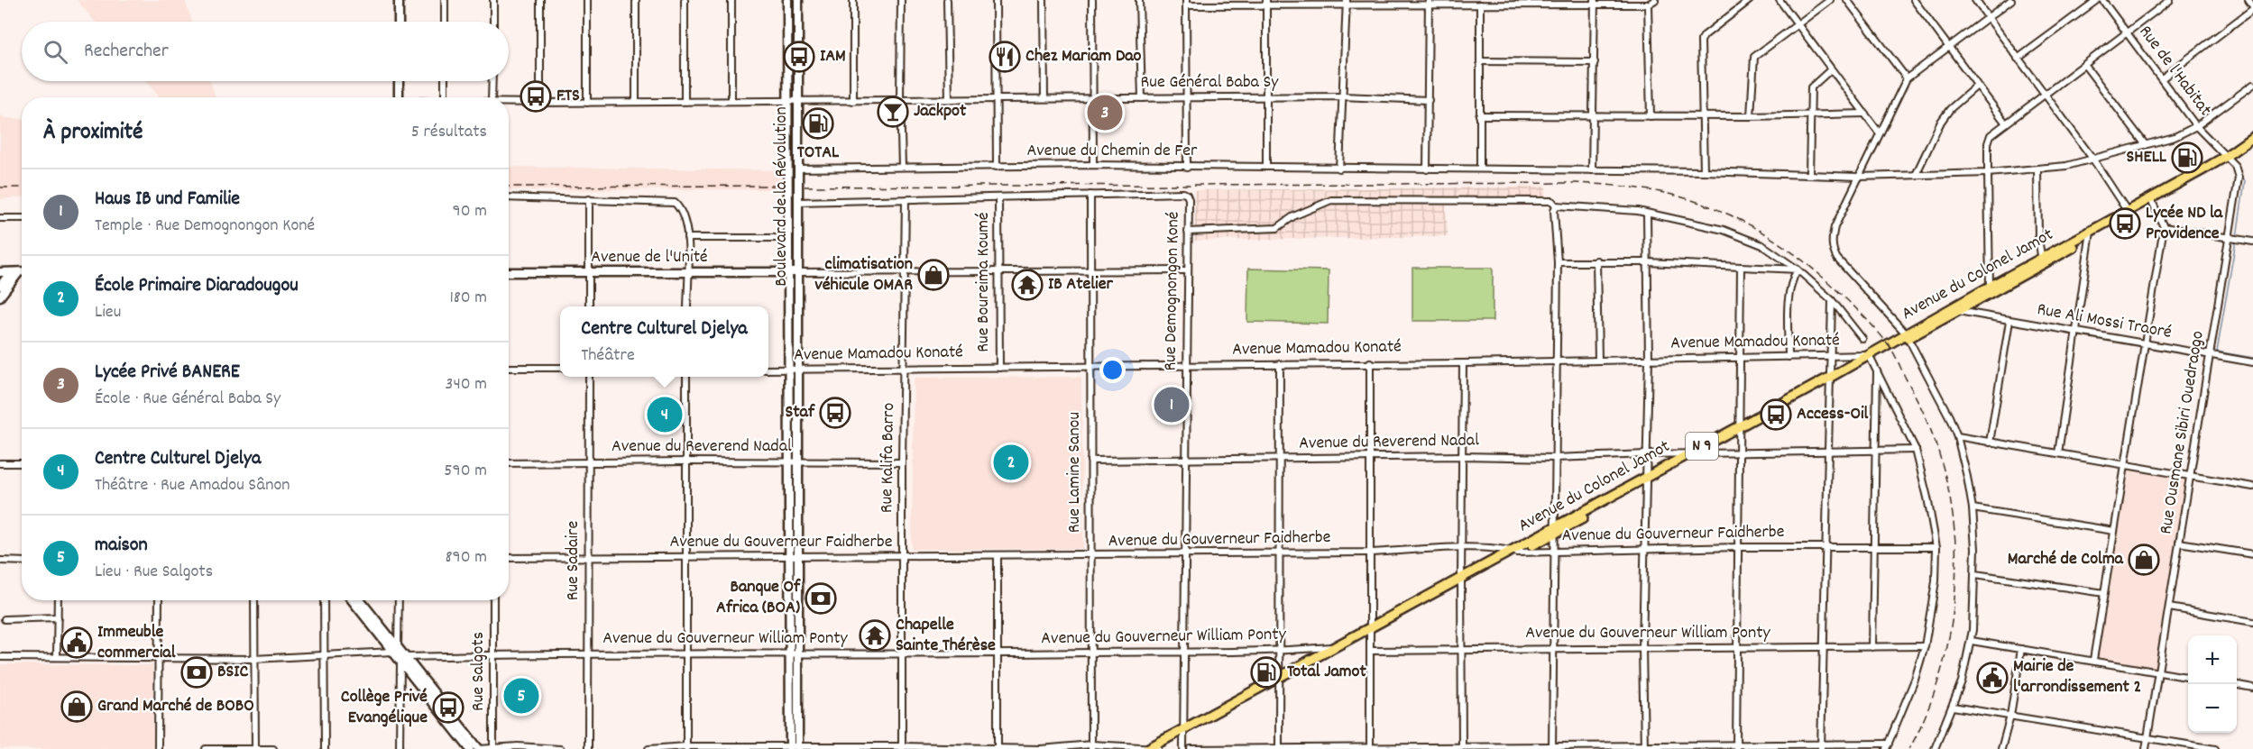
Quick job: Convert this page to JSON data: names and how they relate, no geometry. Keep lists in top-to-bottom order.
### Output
{
  "streets": {
    "main road": [
      "Boulevard de la Révolution",
      "Avenue de l'Unité",
      "Avenue du Colonel Jamot",
      "N 9"
    ],
    "street": [
      "Rue de l'Habitat",
      "Rue Général Baba Sy",
      "Avenue du Chemin de Fer",
      "Rue Boureima Koumé",
      "Rue Demognongon Koné",
      "Rue Ali Mossi Traoré",
      "Avenue Mamadou Konaté",
      "Rue Ousmane Sibiri Ouedraogo",
      "Avenue du Reverend Nadal",
      "Rue Kalifa Barro",
      "Rue Lamine Sanou",
      "Avenue du Gouverneur Faidherbe",
      "Rue Sadaire",
      "Avenue du Gouverneur William Ponty",
      "Rue Salgots"
    ]
  },
  "crossings": [
    ["Rue de l'Habitat", "Avenue du Colonel Jamot"],
    ["Rue de l'Habitat", "Rue Ousmane Sibiri Ouedraogo"],
    ["Rue Général Baba Sy", "Boulevard de la Révolution"],
    ["Avenue du Chemin de Fer", "Boulevard de la Révolution"],
    ["Avenue du Chemin de Fer", "Avenue du Colonel Jamot"],
    ["Avenue du Chemin de Fer", "Rue Ali Mossi Traoré"],
    ["Boulevard de la Révolution", "Avenue de l'Unité"],
    ["Boulevard de la Révolution", "Avenue Mamadou Konaté"],
    ["Boulevard de la Révolution", "Avenue du Reverend Nadal"],
    ["Boulevard de la Révolution", "Avenue du Gouverneur Faidherbe"],
    ["Boulevard de la Révolution", "Avenue du Gouverneur William Ponty"],
    ["Avenue du Colonel Jamot", "Rue Demognongon Koné"],
    ["Avenue du Colonel Jamot", "Rue Ali Mossi Traoré"],
    ["Avenue du Colonel Jamot", "Avenue Mamadou Konaté"],
    ["Avenue du Colonel Jamot", "Rue Ousmane Sibiri Ouedraogo"],
    ["Avenue du Colonel Jamot", "Avenue du Reverend Nadal"],
    ["Avenue du Colonel Jamot", "Avenue du Gouverneur Faidherbe"],
    ["Avenue du Colonel Jamot", "Avenue du Gouverneur William Ponty"],
    ["Rue Boureima Koumé", "Avenue Mamadou Konaté"],
    ["Rue Demognongon Koné", "Avenue Mamadou Konaté"],
    ["Rue Demognongon Koné", "Avenue du Reverend Nadal"],
    ["Rue Demognongon Koné", "Rue Lamine Sanou"],
    ["Rue Demognongon Koné", "Avenue du Gouverneur Faidherbe"],
    ["Rue Demognongon Koné", "Avenue du Gouverneur William Ponty"],
    ["Rue Ali Mossi Traoré", "Rue Ousmane Sibiri Ouedraogo"],
    ["Avenue Mamadou Konaté", "Rue Kalifa Barro"],
    ["Avenue Mamadou Konaté", "Rue Lamine Sanou"],
    ["Avenue du Reverend Nadal", "Rue Kalifa Barro"],
    ["Avenue du Reverend Nadal", "Rue Lamine Sanou"],
    ["Avenue du Reverend Nadal", "Rue Sadaire"],
    ["Rue Kalifa Barro", "Avenue du Gouverneur Faidherbe"],
    ["Rue Kalifa Barro", "Avenue du Gouverneur William Ponty"],
    ["Rue Lamine Sanou", "Avenue du Gouverneur Faidherbe"],
    ["Rue Lamine Sanou", "Avenue du Gouverneur William Ponty"],
    ["Avenue du Gouverneur Faidherbe", "Rue Sadaire"],
    ["Rue Sadaire", "Avenue du Gouverneur William Ponty"],
    ["Avenue du Gouverneur William Ponty", "Rue Salgots"]
  ],
  "places": {
    "bus stop": [
      "IAM",
      "FTS",
      "Lycée ND la Providence",
      "Staf",
      "Access-Oil",
      "Collège Privé Evangélique"
    ],
    "restaurant": ["Chez Mariam Dao"],
    "bar": ["Jackpot"],
    "fuel station": ["TOTAL", "SHELL", "Total Jamot"],
    "shop": ["climatisation véhicule OMAR", "Marché de Colma", "Grand Marché de BOBO"],
    "temple": ["IB Atelier", "Chapelle Sainte Thérèse"],
    "bank": ["Banque Of Africa (BOA)", "BSIC"],
    "public building": ["Immeuble commercial", "Mairie de l'arrondissement 2"]
  },
  "page": {
    "search": "Rechercher",
    "pins": [
      "3",
      "1",
      "4",
      "2",
      "5"
    ],
    "heading": ["À proximité", "5 résultats"],
    "list": [
      {
        "mark": "1",
        "name": "Haus IB und Familie",
        "note": "Temple · Rue Demognongon Koné",
        "value": "90 m"
      },
      {
        "mark": "2",
        "name": "École Primaire Diaradougou",
        "note": "Lieu",
        "value": "180 m"
      },
      {
        "mark": "3",
        "name": "Lycée Privé BANERE",
        "note": "École · Rue Général Baba Sy",
        "value": "340 m"
      },
      {
        "mark": "4",
        "name": "Centre Culturel Djelya",
        "note": "Théâtre · Rue Amadou Sânon",
        "value": "590 m"
      },
      {
        "mark": "5",
        "name": "maison",
        "note": "Lieu · Rue Salgots",
        "value": "890 m"
      }
    ],
    "popup": ["Centre Culturel Djelya", "Théâtre"],
    "map_buttons": ["+", "−"]
  }
}
